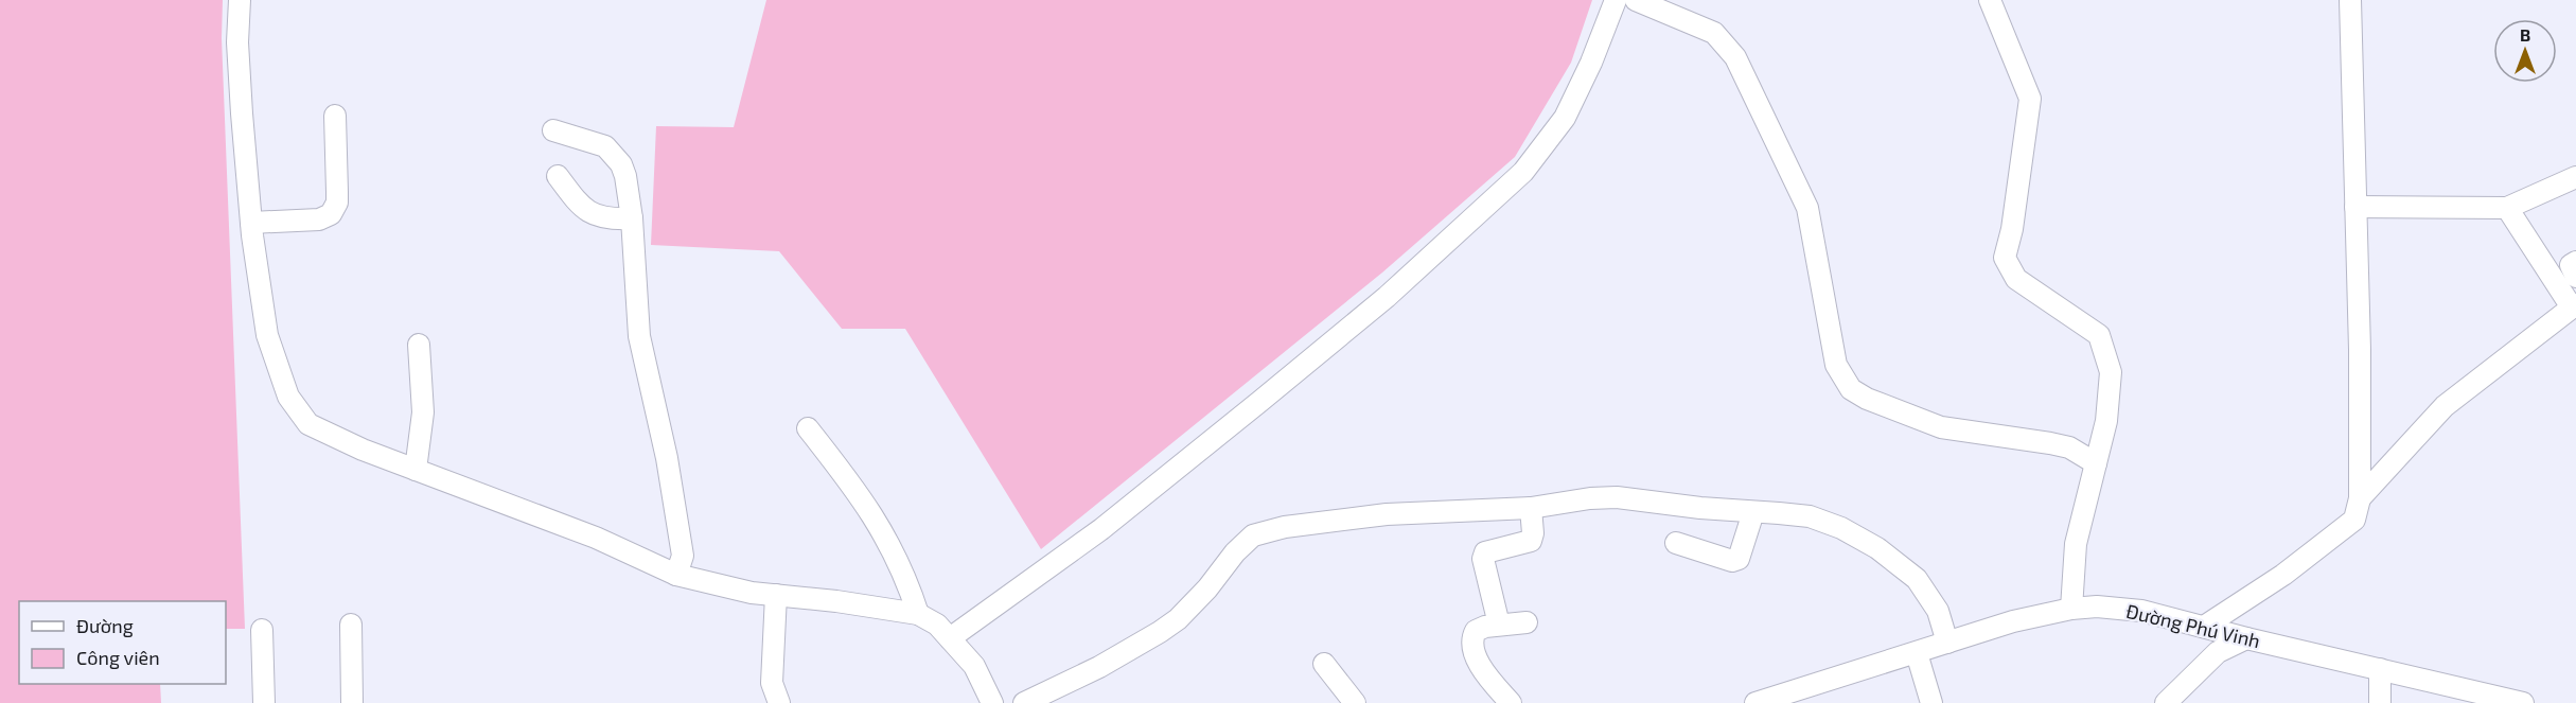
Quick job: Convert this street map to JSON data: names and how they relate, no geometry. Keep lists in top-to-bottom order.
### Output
{
  "streets": {
    "street": ["Đường Phú Vinh"]
  },
  "legend": ["Đường", "Công viên"],
  "north": "top"
}
